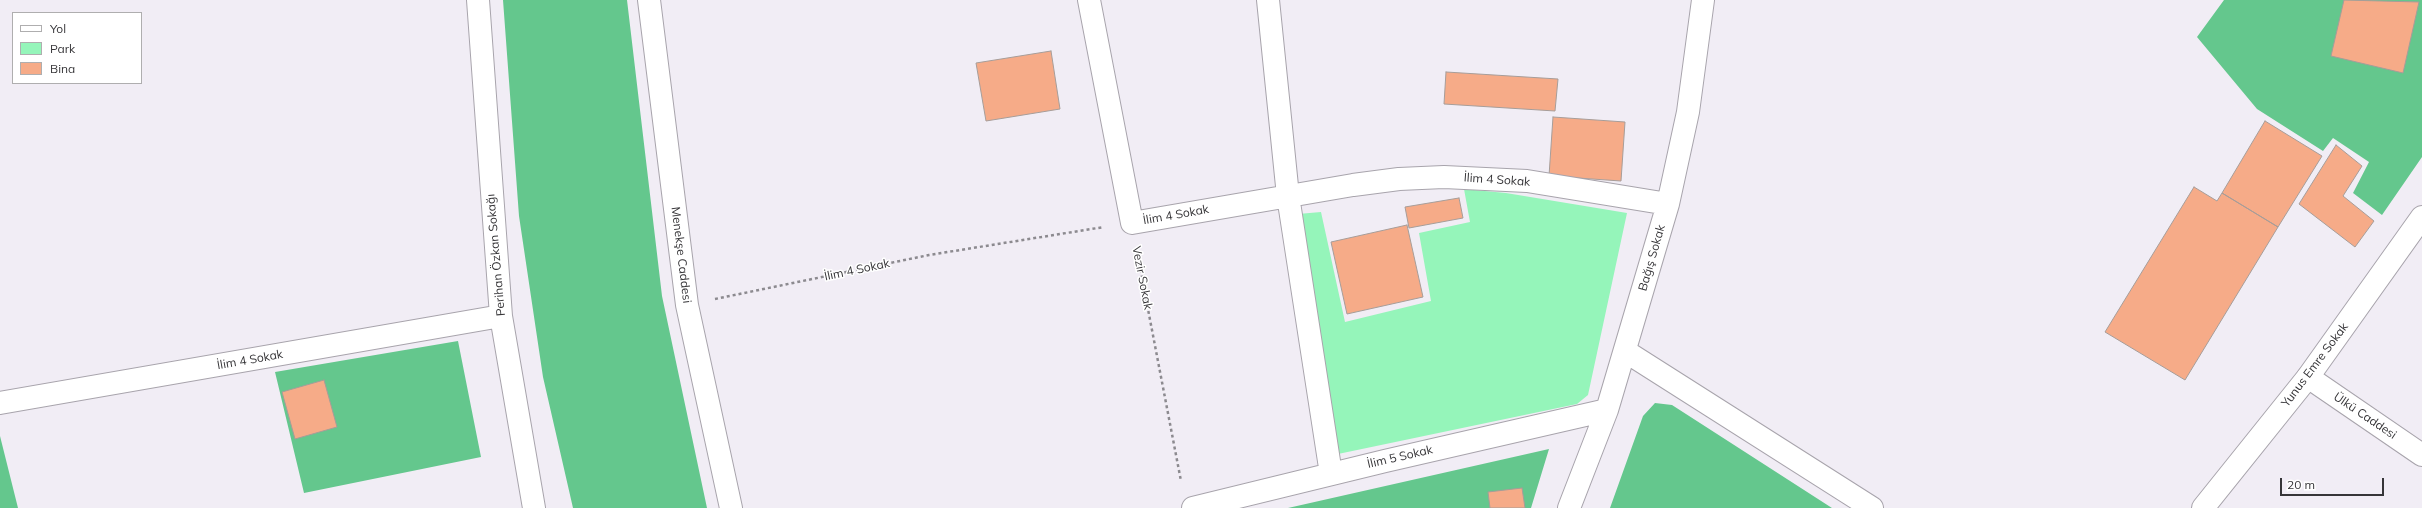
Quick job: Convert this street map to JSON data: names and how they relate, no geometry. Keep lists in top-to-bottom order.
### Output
{
  "streets": {
    "street": [
      "İlim 4 Sokak",
      "Perihan Özkan Sokağı",
      "Menekşe Caddesi",
      "Bağış Sokak",
      "Yunus Emre Sokak",
      "Ülkü Caddesi",
      "İlim 5 Sokak"
    ],
    "path": ["Vezir Sokak"]
  },
  "crossings": [
    ["İlim 4 Sokak", "Perihan Özkan Sokağı"],
    ["İlim 4 Sokak", "Menekşe Caddesi"],
    ["İlim 4 Sokak", "Bağış Sokak"],
    ["İlim 4 Sokak", "Vezir Sokak"],
    ["Bağış Sokak", "İlim 5 Sokak"],
    ["Yunus Emre Sokak", "Ülkü Caddesi"]
  ],
  "legend": ["Yol", "Park", "Bina"],
  "scale_bar": "20 m"
}
